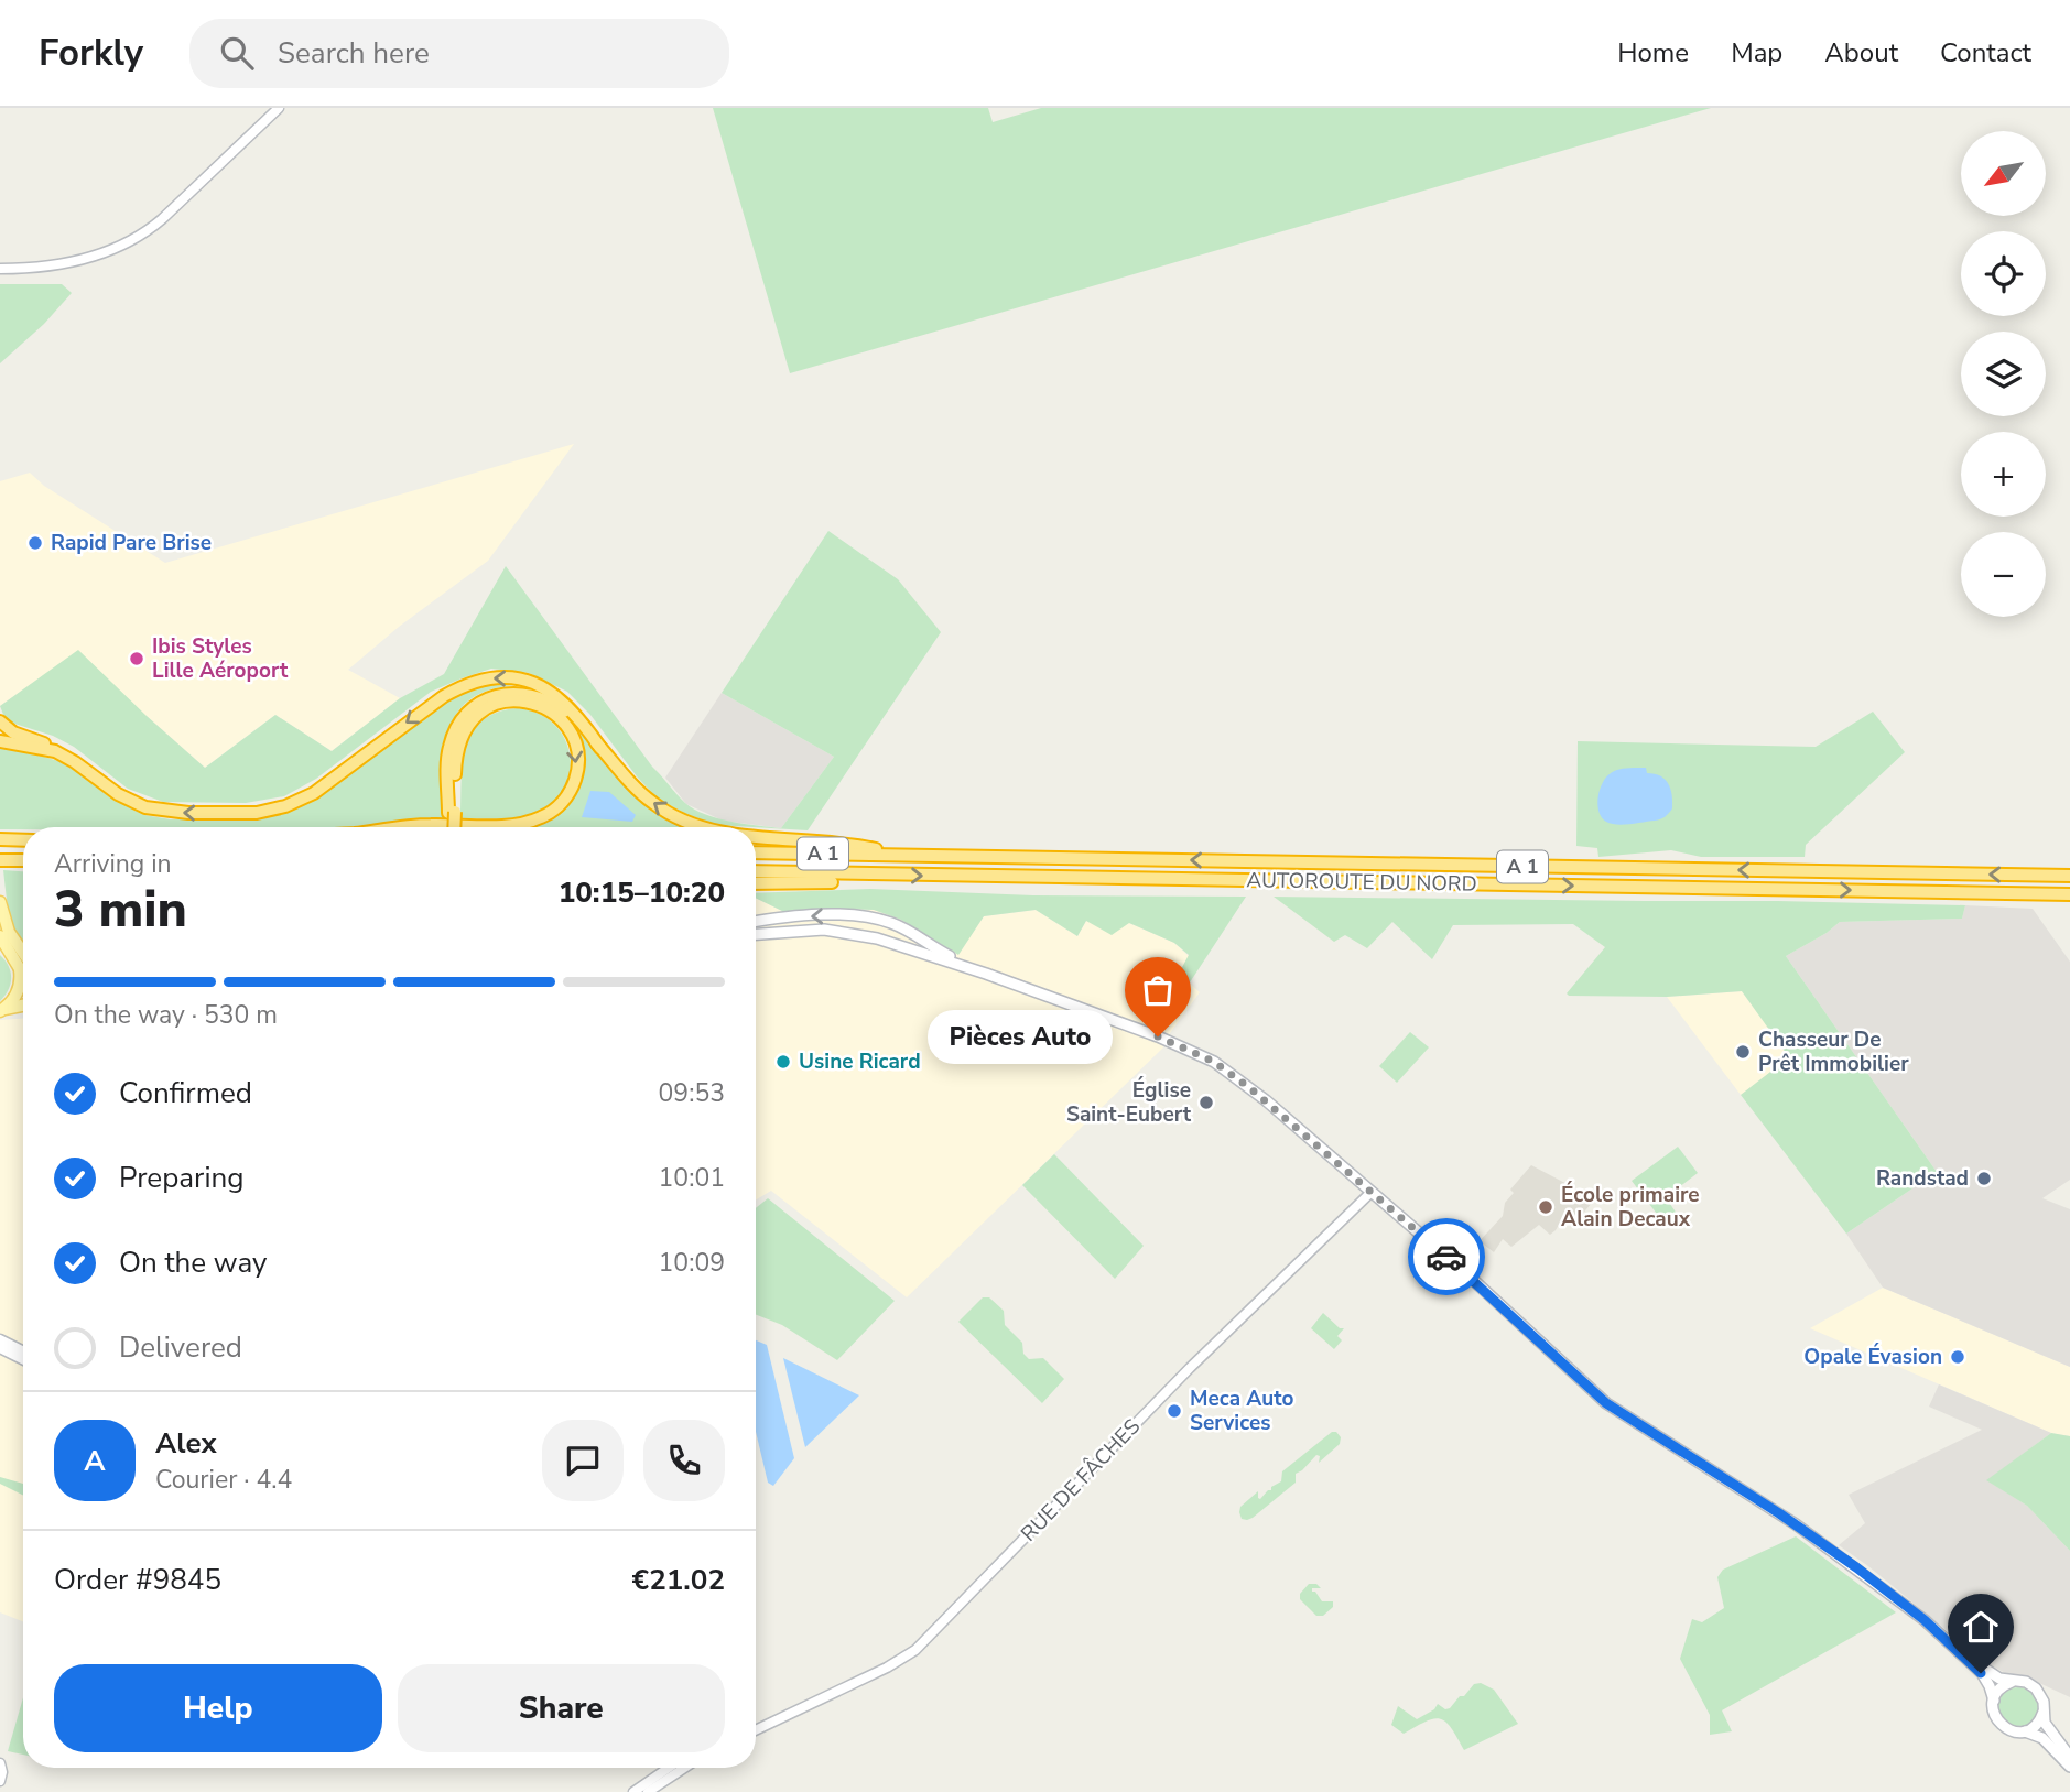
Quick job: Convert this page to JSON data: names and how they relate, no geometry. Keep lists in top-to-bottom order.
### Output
{
  "streets": {
    "highway": ["A 1", "AUTOROUTE DU NORD"],
    "street": ["RUE DE FÂCHES"]
  },
  "places": [
    "Rapid Pare Brise",
    "Ibis Styles Lille Aéroport",
    "Pièces Auto",
    "Chasseur De Prêt Immobilier",
    "Usine Ricard",
    "Église Saint-Eubert",
    "Randstad",
    "École primaire Alain Decaux",
    "Opale Évasion",
    "Meca Auto Services"
  ],
  "north": "bottom left",
  "page": {
    "header": "Forkly",
    "search": "Search here",
    "nav": [
      "Home",
      "Map",
      "About",
      "Contact"
    ],
    "map_buttons": ["+", "−"],
    "heading": ["3 min", "Arriving in", "10:15–10:20"],
    "panel": [
      "Alex",
      "Courier · 4.4",
      "Order #9845",
      "€21.02"
    ],
    "bar": "On the way · 530 m",
    "bubble": "Pièces Auto",
    "list": [
      ["Confirmed", "09:53"],
      ["Preparing", "10:01"],
      ["On the way", "10:09"],
      "Delivered"
    ],
    "round": "A",
    "buttons": ["Help", "Share"]
  }
}
